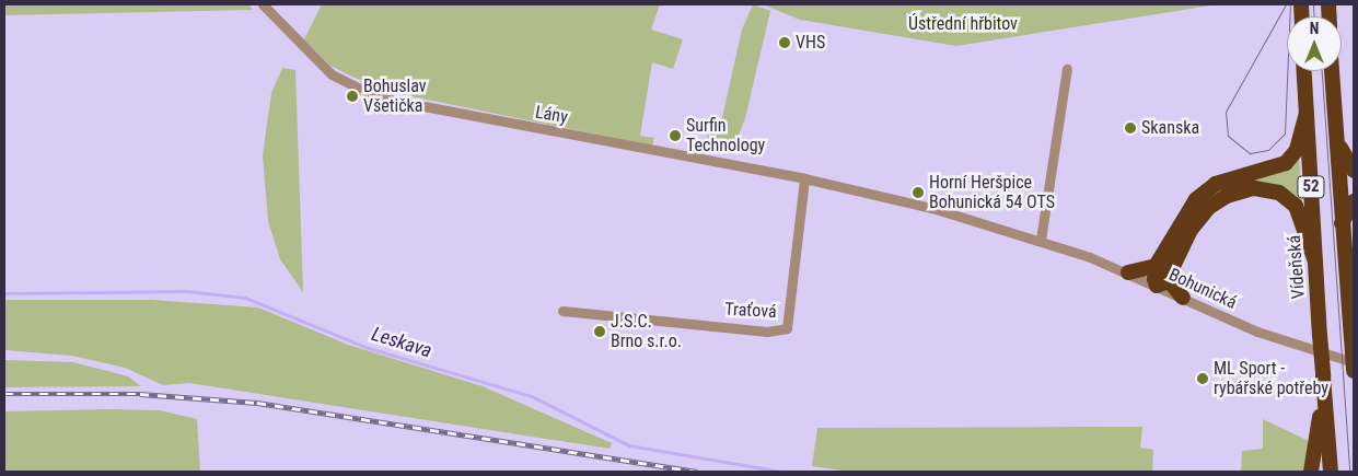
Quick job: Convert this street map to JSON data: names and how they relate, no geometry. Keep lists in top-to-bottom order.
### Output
{
  "streets": {
    "highway": ["52", "Vídeňská"],
    "street": ["Lány", "Bohunická", "Traťová"]
  },
  "crossings": [
    ["Lány", "Bohunická"],
    ["Lány", "Traťová"]
  ],
  "water": ["Leskava"],
  "parks": ["Ústřední hřbitov"],
  "places": [
    "VHS",
    "Bohuslav Všetička",
    "Skanska",
    "Surfin Technology",
    "Horní Heršpice Bohunická 54 OTS",
    "J.S.C. Brno s.r.o.",
    "ML Sport - rybářské potřeby"
  ],
  "north": "top"
}
